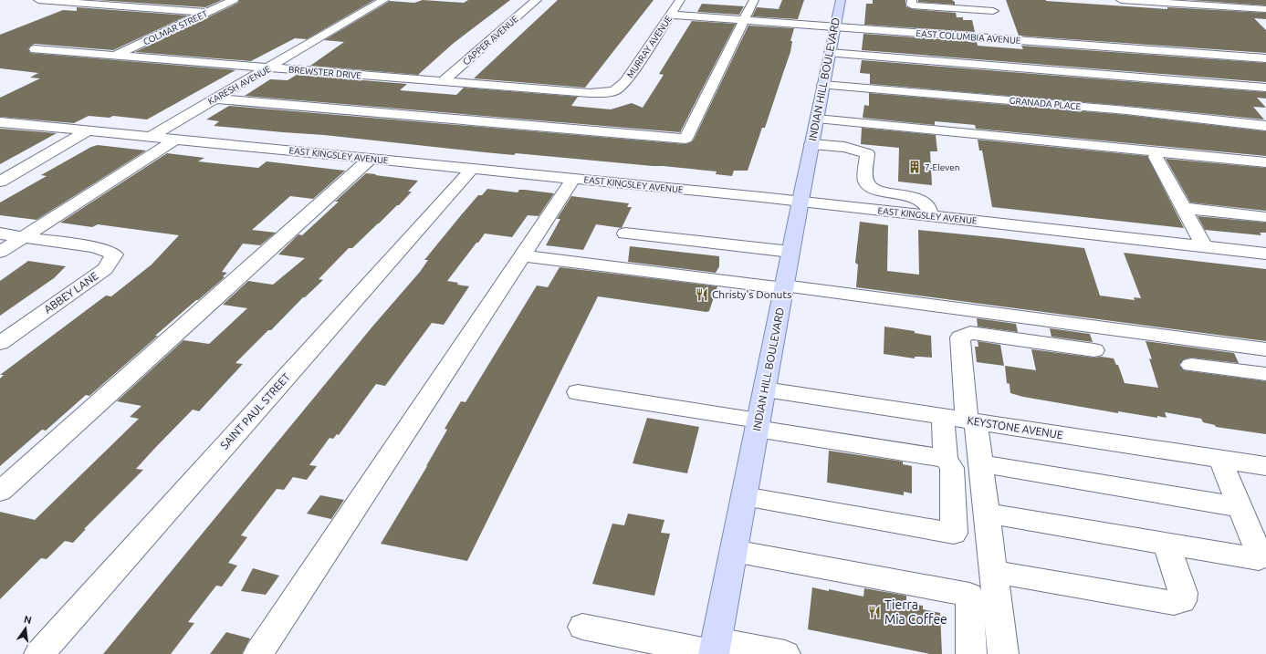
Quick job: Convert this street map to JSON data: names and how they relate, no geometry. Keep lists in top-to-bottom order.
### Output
{
  "streets": {
    "main road": ["INDIAN HILL BOULEVARD"],
    "street": [
      "COLMAR STREET",
      "EAST COLUMBIA AVENUE",
      "CAPPER AVENUE",
      "MURRAY AVENUE",
      "BREWSTER DRIVE",
      "KARESH AVENUE",
      "GRANADA PLACE",
      "EAST KINGSLEY AVENUE",
      "ABBEY LANE",
      "SAINT PAUL STREET",
      "KEYSTONE AVENUE"
    ]
  },
  "crossings": [
    ["COLMAR STREET", "BREWSTER DRIVE"],
    ["EAST COLUMBIA AVENUE", "MURRAY AVENUE"],
    ["EAST COLUMBIA AVENUE", "INDIAN HILL BOULEVARD"],
    ["CAPPER AVENUE", "BREWSTER DRIVE"],
    ["MURRAY AVENUE", "BREWSTER DRIVE"],
    ["BREWSTER DRIVE", "KARESH AVENUE"],
    ["INDIAN HILL BOULEVARD", "GRANADA PLACE"],
    ["INDIAN HILL BOULEVARD", "EAST KINGSLEY AVENUE"],
    ["INDIAN HILL BOULEVARD", "KEYSTONE AVENUE"],
    ["KARESH AVENUE", "EAST KINGSLEY AVENUE"],
    ["EAST KINGSLEY AVENUE", "SAINT PAUL STREET"]
  ],
  "places": {
    "building": ["7-Eleven"],
    "restaurant": ["Christy's Donuts", "Tierra Mia Coffee"]
  },
  "north": "top"
}
